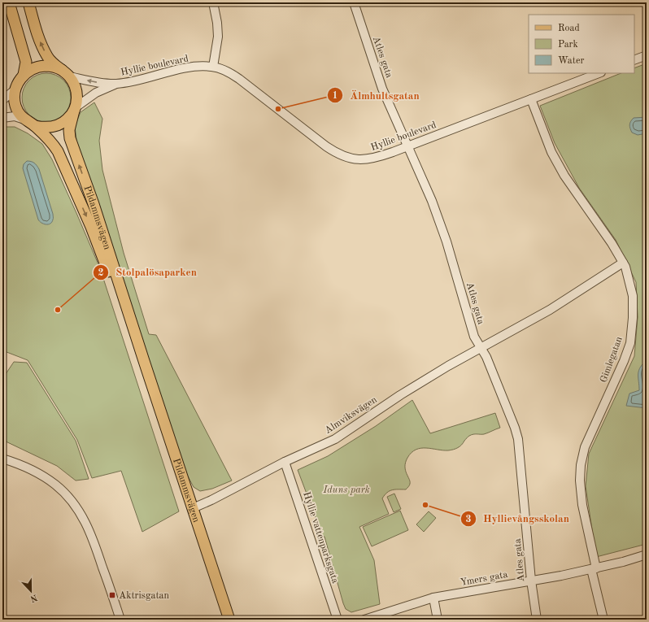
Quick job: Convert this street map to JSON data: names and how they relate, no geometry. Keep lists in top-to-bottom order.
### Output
{
  "streets": {
    "main road": ["Pildammsvägen"],
    "street": [
      "Atles gata",
      "Hyllie boulevard",
      "Gimlegatan",
      "Almviksvägen",
      "Hyllie vattenparksgata",
      "Ymers gata"
    ]
  },
  "crossings": [
    ["Atles gata", "Hyllie boulevard"],
    ["Atles gata", "Almviksvägen"],
    ["Atles gata", "Ymers gata"],
    ["Hyllie boulevard", "Pildammsvägen"],
    ["Hyllie boulevard", "Gimlegatan"],
    ["Pildammsvägen", "Almviksvägen"],
    ["Gimlegatan", "Almviksvägen"],
    ["Gimlegatan", "Ymers gata"],
    ["Almviksvägen", "Hyllie vattenparksgata"]
  ],
  "parks": ["Iduns park"],
  "places": {
    "other": ["Älmhultsgatan", "Stolpalösaparken", "Hyllievångsskolan"],
    "transit": ["Aktrisgatan"]
  },
  "legend": ["Road", "Park", "Water"],
  "north": "bottom"
}
